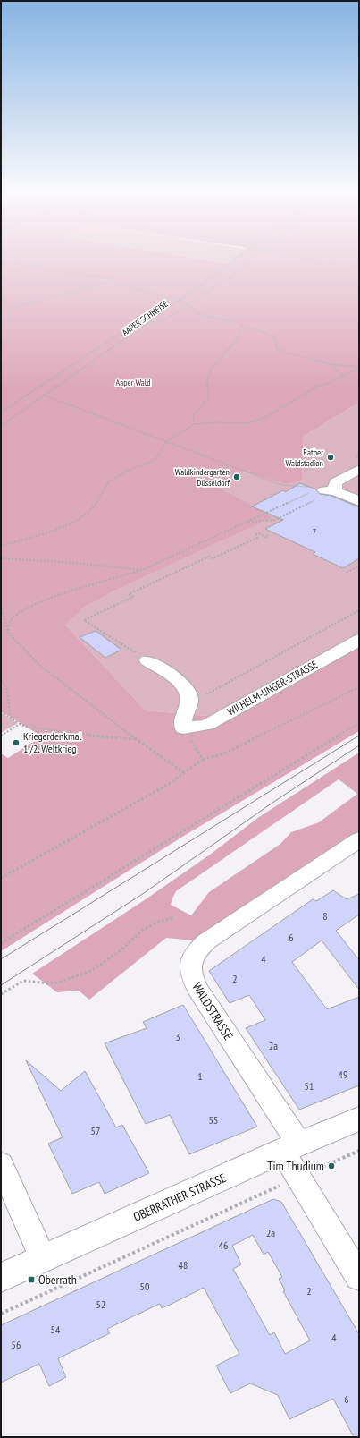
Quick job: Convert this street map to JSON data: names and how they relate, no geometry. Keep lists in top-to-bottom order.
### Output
{
  "streets": {
    "main road": ["OBERRATHER STRASSE"],
    "street": ["WILHELM-UNGER-STRASSE", "WALDSTRASSE"],
    "path": ["AAPER SCHNEISE"]
  },
  "crossings": [
    ["WALDSTRASSE", "OBERRATHER STRASSE"]
  ],
  "parks": ["Aaper Wald"],
  "places": {
    "other": [
      "Rather Waldstadion",
      "Waldkindergarten Düsseldorf",
      "Kriegerdenkmal 1./2. Weltkrieg",
      "Tim Thudium"
    ],
    "transit": ["Oberrath"]
  },
  "house_numbers": [
    "7",
    "8",
    "6",
    "4",
    "2",
    "3",
    "2a",
    "49",
    "1",
    "51",
    "55",
    "57",
    "2a",
    "46",
    "48",
    "50",
    "2",
    "52",
    "54",
    "4",
    "56",
    "6"
  ]
}
